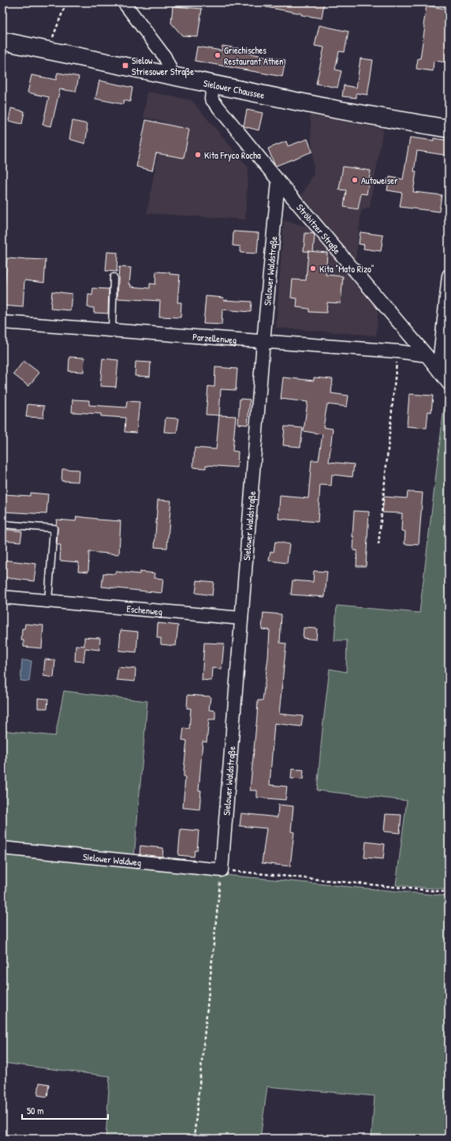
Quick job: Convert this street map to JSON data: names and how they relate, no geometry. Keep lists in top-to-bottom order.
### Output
{
  "streets": {
    "main road": ["Sielower Chaussee"],
    "street": [
      "Ströbitzer Straße",
      "Sielower Waldstraße",
      "Parzellenweg",
      "Eschenweg",
      "Sielower Waldweg"
    ]
  },
  "crossings": [
    ["Sielower Chaussee", "Ströbitzer Straße"],
    ["Ströbitzer Straße", "Sielower Waldstraße"],
    ["Ströbitzer Straße", "Parzellenweg"],
    ["Sielower Waldstraße", "Parzellenweg"],
    ["Sielower Waldstraße", "Eschenweg"],
    ["Sielower Waldstraße", "Sielower Waldweg"]
  ],
  "places": {
    "other": [
      "Griechisches Restaurant Athen",
      "Kita Fryco Rocha",
      "Autoweiser",
      "Kita \"Mato Rizo\""
    ],
    "transit": ["Sielow Striesower Straße"]
  },
  "scale_bar": "50 m"
}
